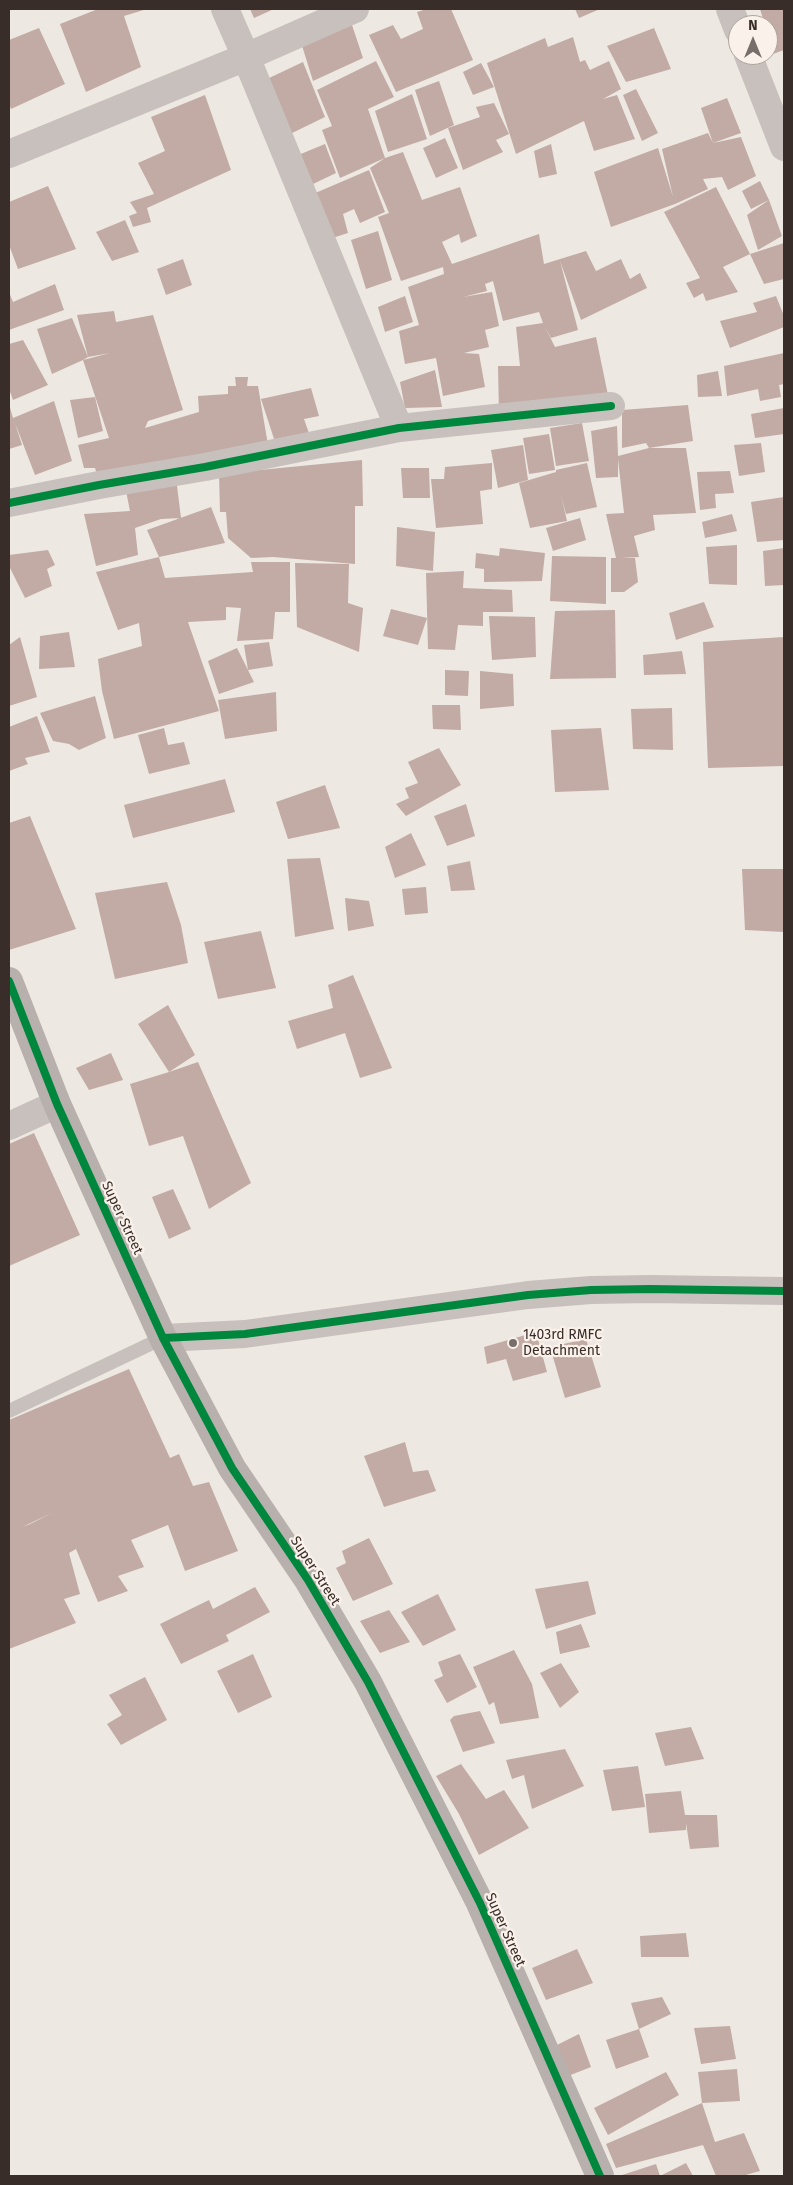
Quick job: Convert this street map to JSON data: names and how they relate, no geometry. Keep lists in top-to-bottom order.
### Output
{
  "streets": {
    "street": ["Super Street"]
  },
  "places": ["1403rd RMFC Detachment"],
  "north": "top"
}
